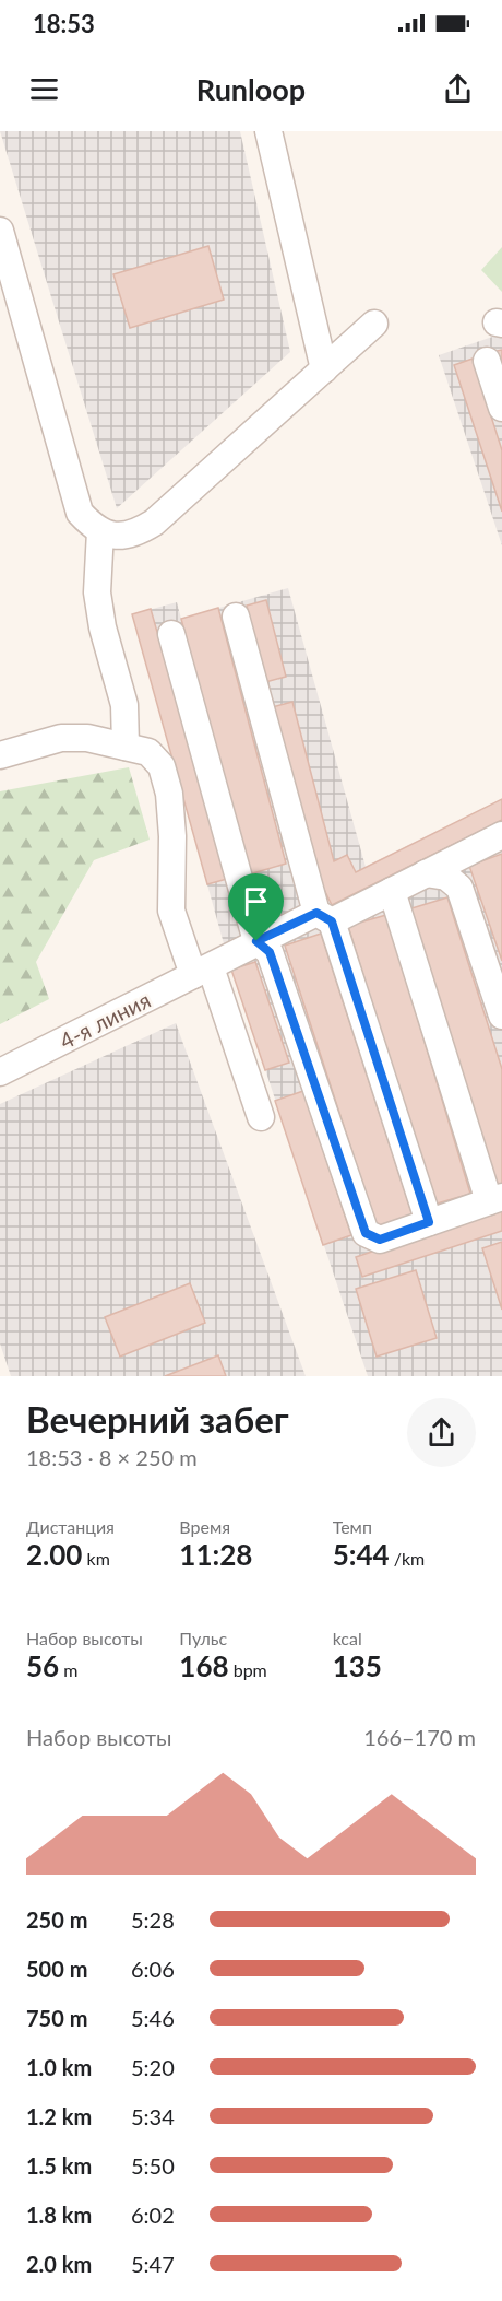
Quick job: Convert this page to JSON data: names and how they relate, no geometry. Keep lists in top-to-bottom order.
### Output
{
  "streets": {
    "street": ["4-я линия"]
  },
  "page": {
    "status": "18:53",
    "header": "Runloop",
    "heading": ["Вечерний забег", "18:53 · 8 × 250 m"],
    "stats": [
      ["Дистанция", "2.00 km"],
      ["Время", "11:28"],
      ["Темп", "5:44 /km"],
      ["Набор высоты", "56 m"],
      ["Пульс", "168 bpm"],
      ["kcal", "135"]
    ],
    "chart": ["Набор высоты", "166–170 m"],
    "list": [
      {
        "name": "250 m",
        "note": "5:28"
      },
      {
        "name": "500 m",
        "note": "6:06"
      },
      {
        "name": "750 m",
        "note": "5:46"
      },
      {
        "name": "1.0 km",
        "note": "5:20"
      },
      {
        "name": "1.2 km",
        "note": "5:34"
      },
      {
        "name": "1.5 km",
        "note": "5:50"
      },
      {
        "name": "1.8 km",
        "note": "6:02"
      },
      {
        "name": "2.0 km",
        "note": "5:47"
      }
    ]
  }
}
